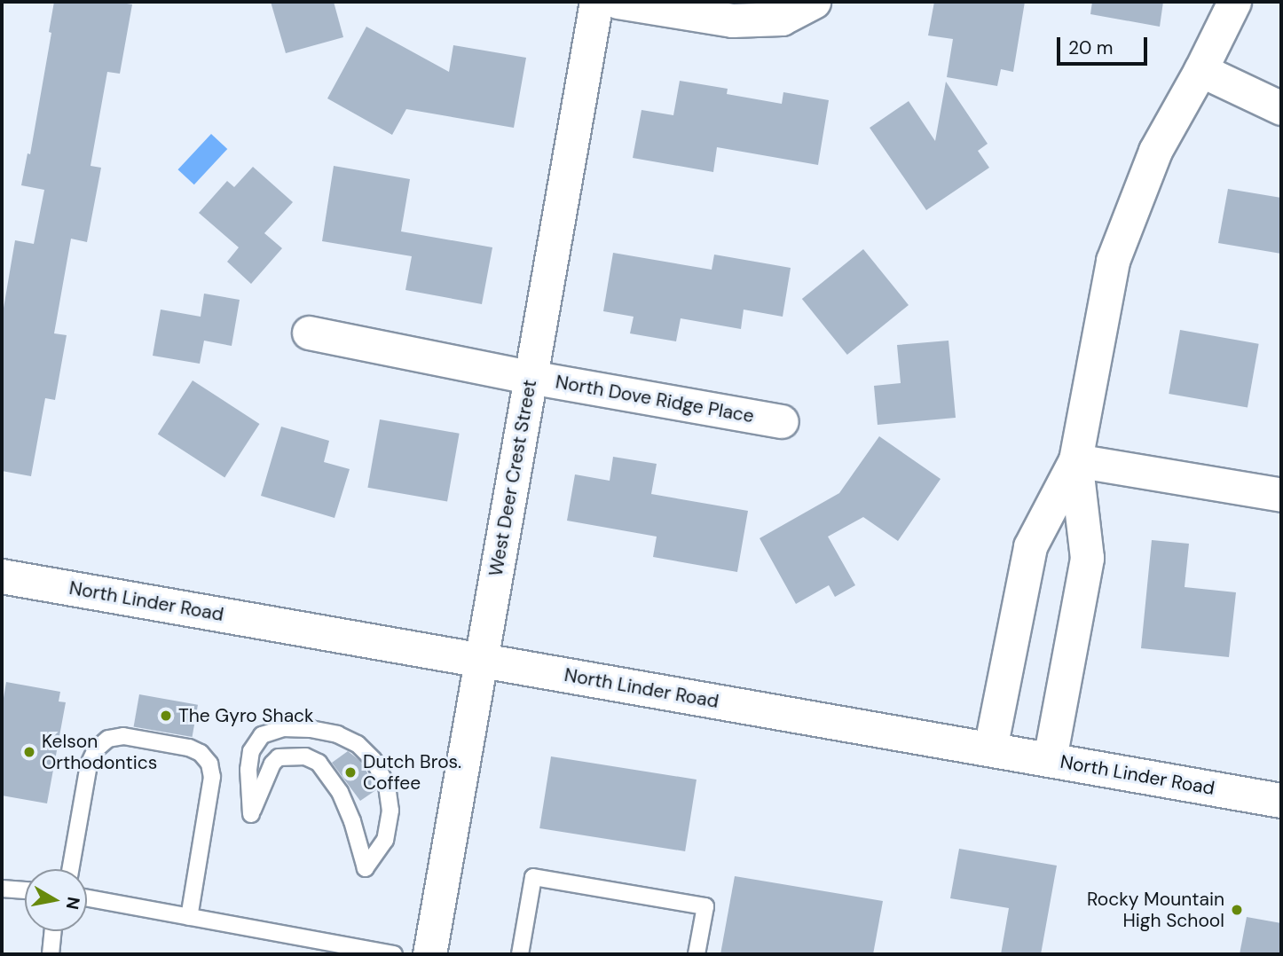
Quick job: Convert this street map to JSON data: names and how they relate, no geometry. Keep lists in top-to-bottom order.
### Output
{
  "streets": {
    "main road": ["North Linder Road"],
    "street": ["North Dove Ridge Place", "West Deer Crest Street"]
  },
  "crossings": [
    ["North Dove Ridge Place", "West Deer Crest Street"],
    ["West Deer Crest Street", "North Linder Road"]
  ],
  "places": [
    "The Gyro Shack",
    "Kelson Orthodontics",
    "Dutch Bros. Coffee",
    "Rocky Mountain High School"
  ],
  "scale_bar": "20 m",
  "north": "right"
}
